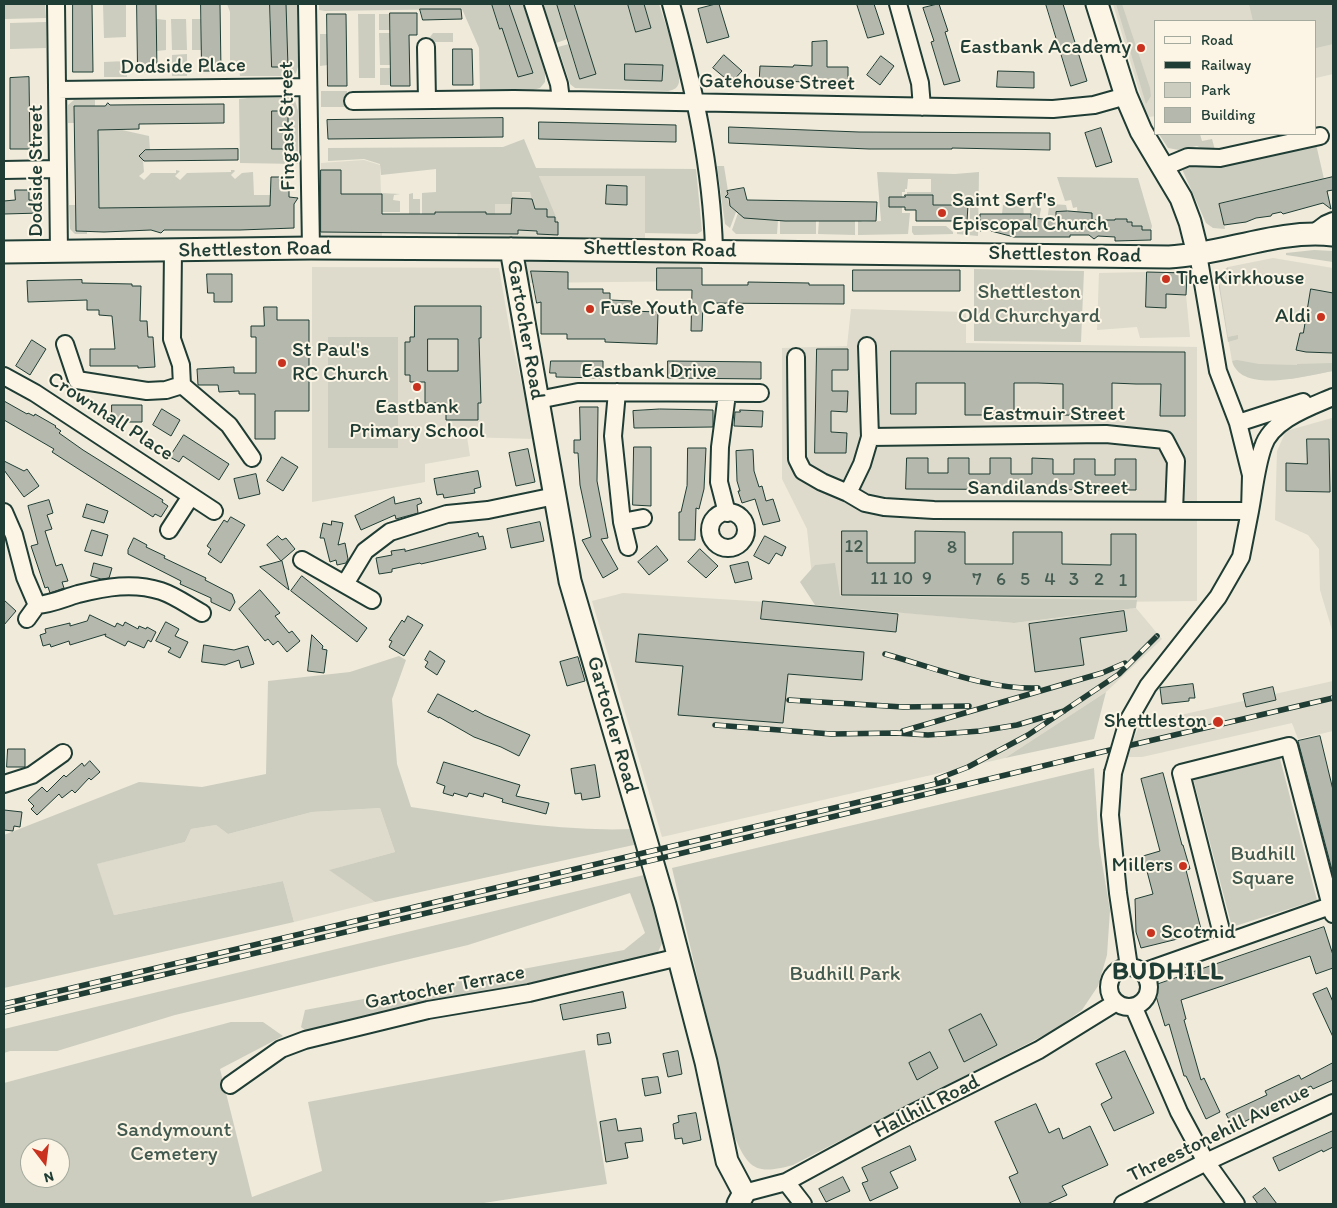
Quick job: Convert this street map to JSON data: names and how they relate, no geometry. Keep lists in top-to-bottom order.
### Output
{
  "streets": {
    "main road": ["Shettleston Road", "Gartocher Road"],
    "street": [
      "Dodside Place",
      "Gatehouse Street",
      "Fingask Street",
      "Dodside Street",
      "Eastbank Drive",
      "Eastmuir Street",
      "Crownhall Place",
      "Sandilands Street",
      "Gartocher Terrace",
      "Hallhill Road",
      "Threestonehill Avenue"
    ]
  },
  "crossings": [
    ["Dodside Place", "Fingask Street"],
    ["Dodside Place", "Dodside Street"],
    ["Fingask Street", "Shettleston Road"],
    ["Dodside Street", "Shettleston Road"],
    ["Shettleston Road", "Gartocher Road"],
    ["Gartocher Road", "Eastbank Drive"],
    ["Gartocher Road", "Gartocher Terrace"],
    ["Gartocher Road", "Hallhill Road"],
    ["Eastmuir Street", "Sandilands Street"]
  ],
  "districts": ["BUDHILL"],
  "parks": [
    "Shettleston Old Churchyard",
    "Budhill Square",
    "Budhill Park",
    "Sandymount Cemetery"
  ],
  "places": [
    "Eastbank Academy",
    "Saint Serf's Episcopal Church",
    "The Kirkhouse",
    "Fuse Youth Cafe",
    "Aldi",
    "St Paul's RC Church",
    "Eastbank Primary School",
    "Shettleston",
    "Millers",
    "Scotmid"
  ],
  "house_numbers": [
    "12",
    "8",
    "11",
    "10",
    "9",
    "7",
    "6",
    "5",
    "4",
    "3",
    "2",
    "1"
  ],
  "legend": [
    "Road",
    "Railway",
    "Park",
    "Building"
  ],
  "north": "bottom"
}
